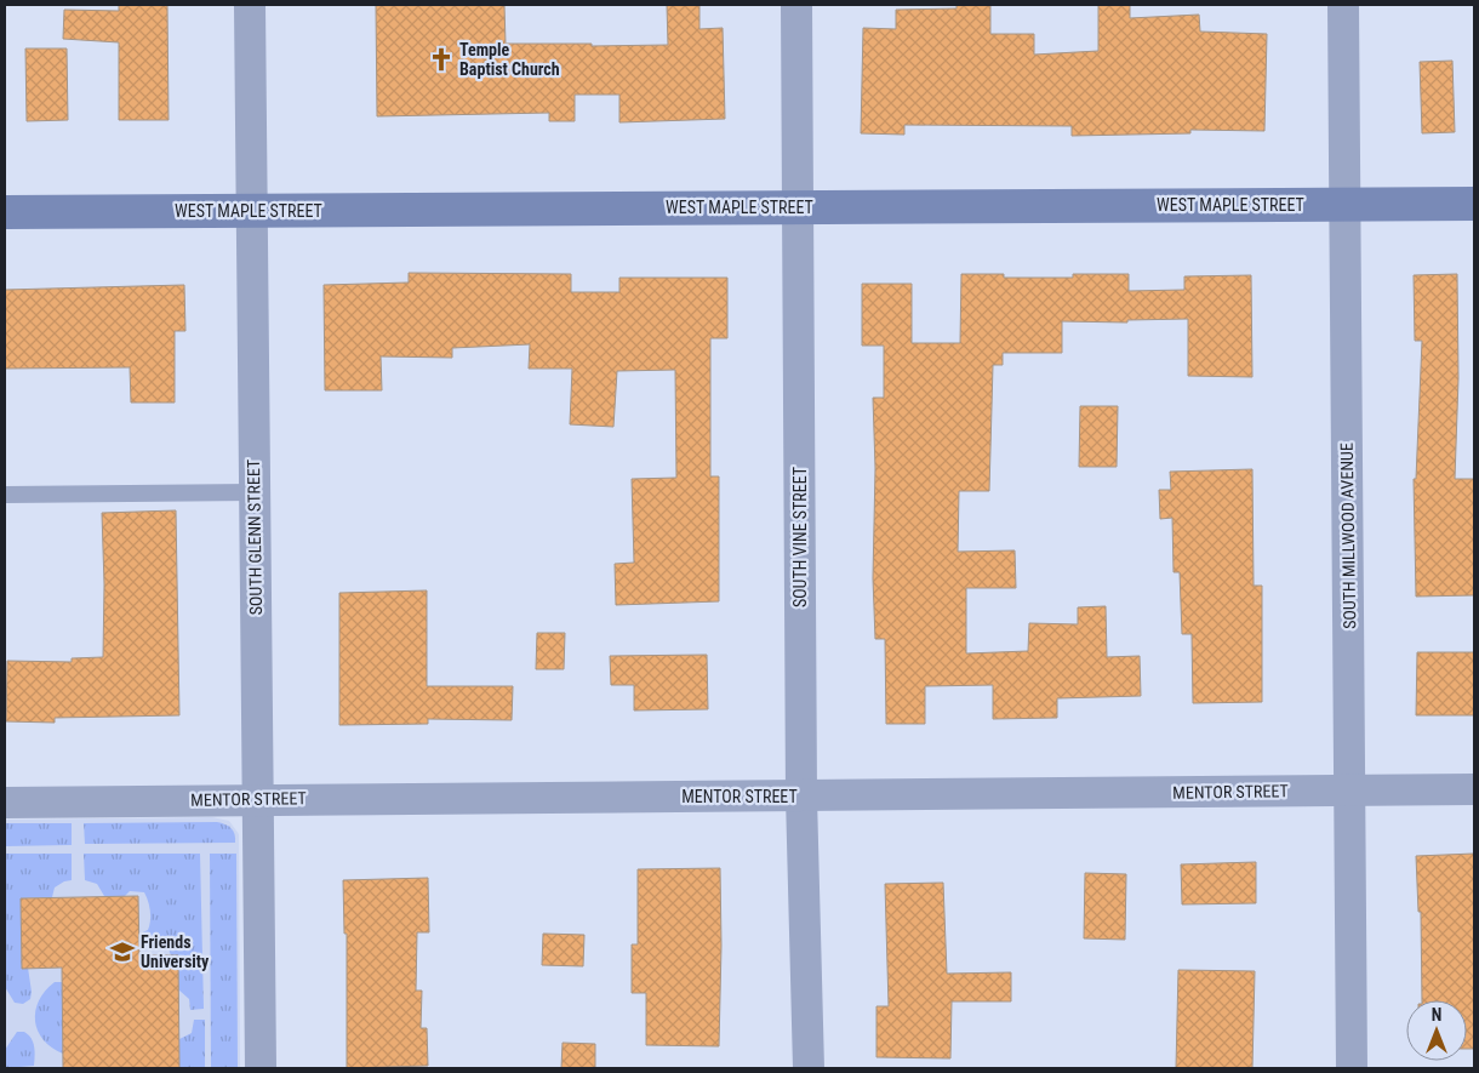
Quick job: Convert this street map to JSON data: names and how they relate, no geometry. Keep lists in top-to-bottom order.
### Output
{
  "streets": {
    "street": [
      "WEST MAPLE STREET",
      "SOUTH MILLWOOD AVENUE",
      "SOUTH GLENN STREET",
      "SOUTH VINE STREET",
      "MENTOR STREET"
    ]
  },
  "crossings": [
    ["WEST MAPLE STREET", "SOUTH MILLWOOD AVENUE"],
    ["WEST MAPLE STREET", "SOUTH GLENN STREET"],
    ["WEST MAPLE STREET", "SOUTH VINE STREET"],
    ["SOUTH MILLWOOD AVENUE", "MENTOR STREET"],
    ["SOUTH GLENN STREET", "MENTOR STREET"],
    ["SOUTH VINE STREET", "MENTOR STREET"]
  ],
  "places": {
    "church": ["Temple Baptist Church"],
    "school or university": ["Friends University"]
  },
  "north": "top"
}
